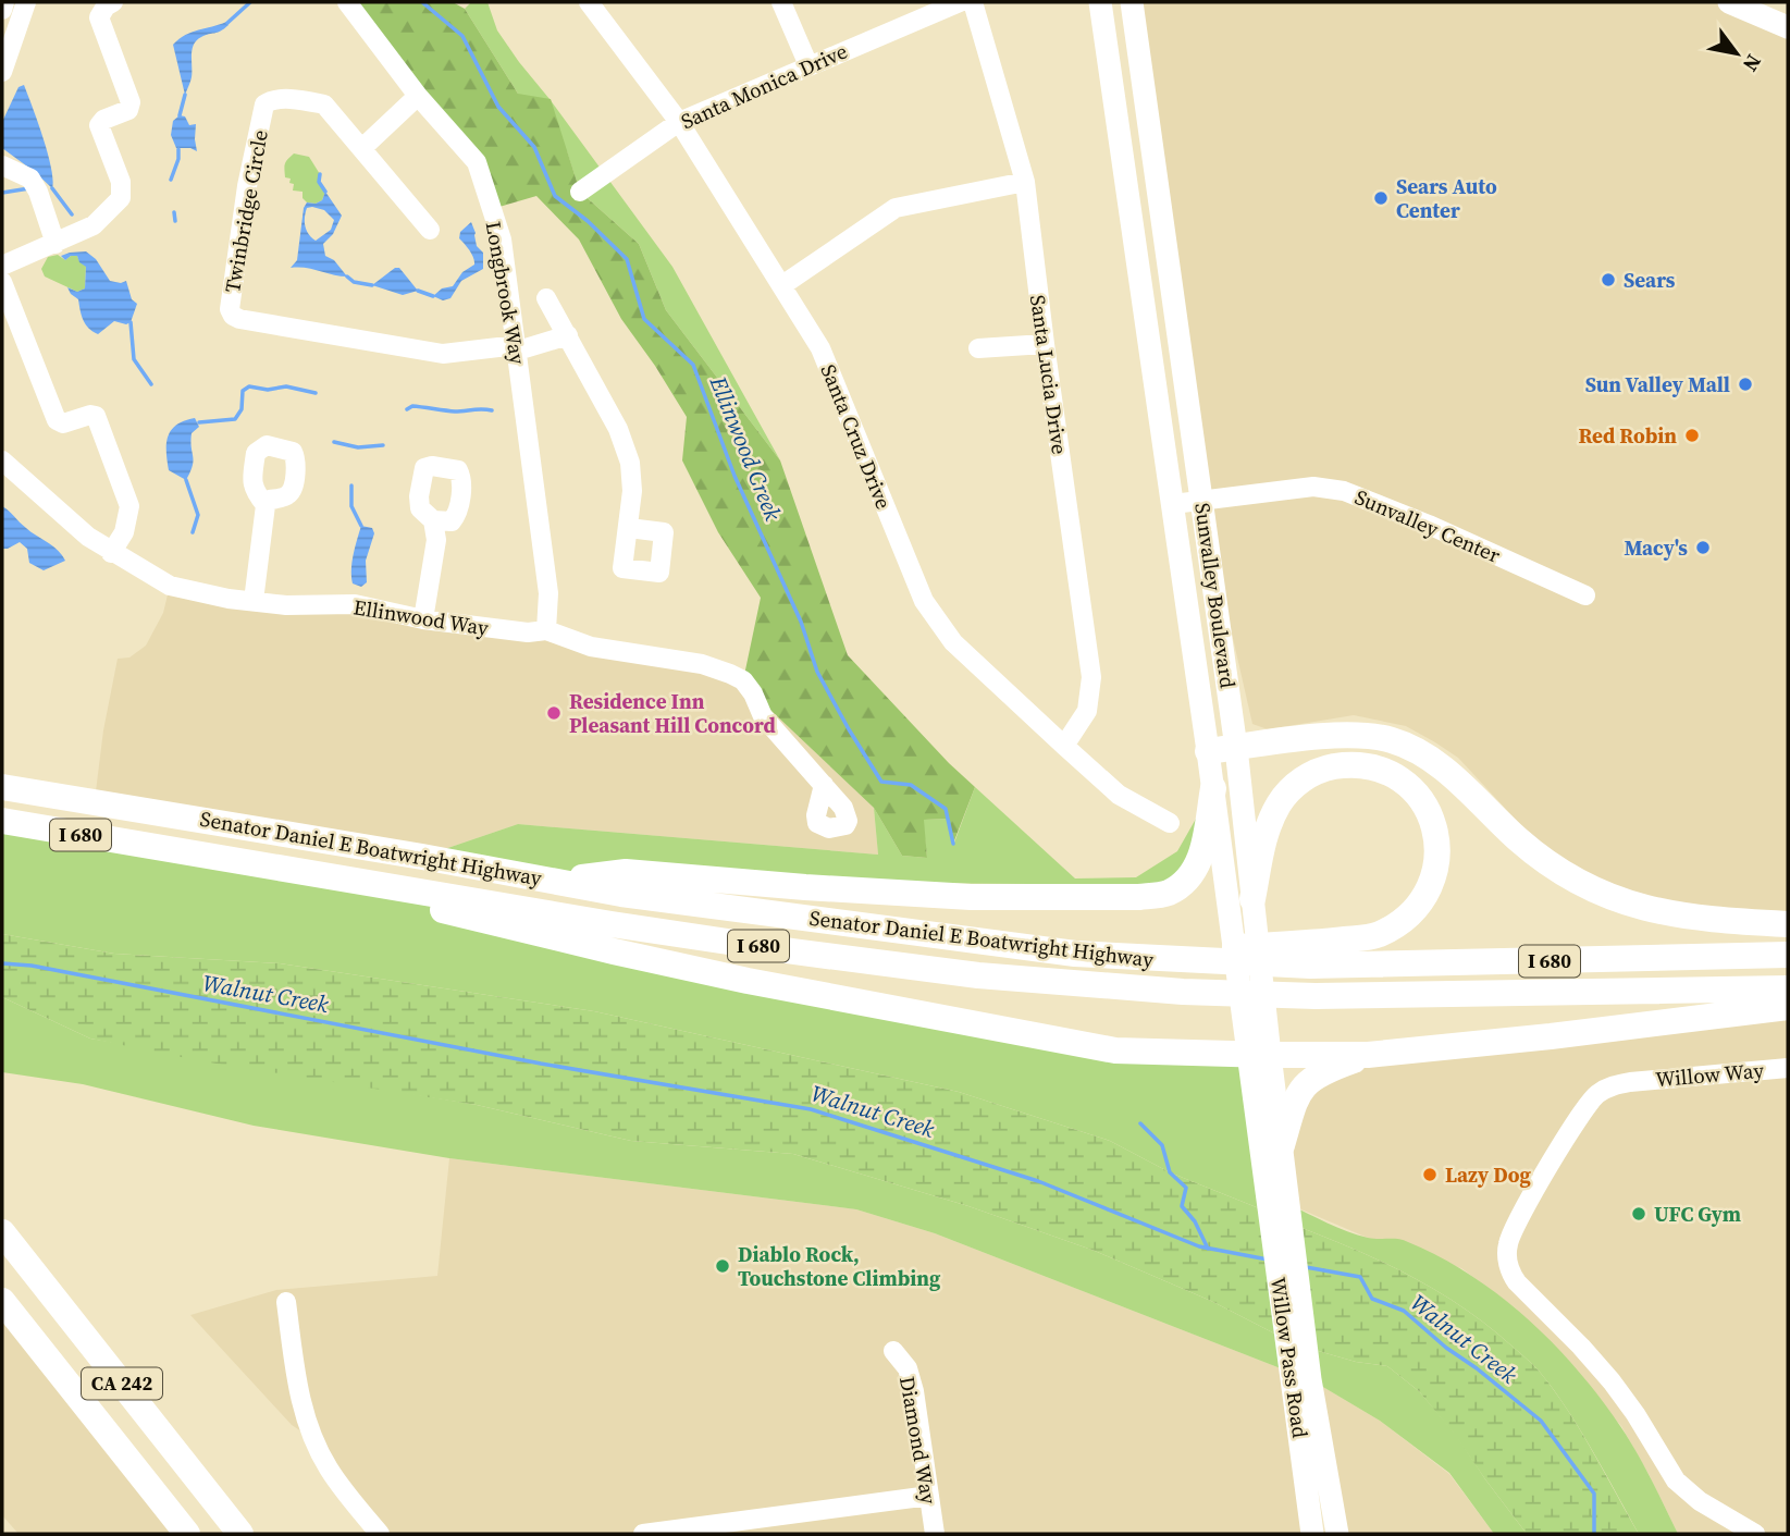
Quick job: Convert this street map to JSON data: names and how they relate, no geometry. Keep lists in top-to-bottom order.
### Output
{
  "streets": {
    "highway": ["I 680", "Senator Daniel E Boatwright Highway", "CA 242"],
    "main road": ["Sunvalley Boulevard", "Willow Pass Road"],
    "street": [
      "Santa Monica Drive",
      "Twinbridge Circle",
      "Longbrook Way",
      "Santa Lucia Drive",
      "Santa Cruz Drive",
      "Sunvalley Center",
      "Ellinwood Way",
      "Willow Way",
      "Diamond Way"
    ]
  },
  "crossings": [
    ["Santa Monica Drive", "Santa Cruz Drive"],
    ["Twinbridge Circle", "Longbrook Way"],
    ["Longbrook Way", "Ellinwood Way"],
    ["Santa Lucia Drive", "Santa Cruz Drive"],
    ["Sunvalley Center", "Sunvalley Boulevard"],
    ["Sunvalley Boulevard", "Willow Pass Road"],
    ["I 680", "Senator Daniel E Boatwright Highway"]
  ],
  "water": ["Ellinwood Creek", "Walnut Creek"],
  "places": [
    "Sears Auto Center",
    "Sears",
    "Sun Valley Mall",
    "Red Robin",
    "Macy's",
    "Residence Inn Pleasant Hill Concord",
    "Lazy Dog",
    "UFC Gym",
    "Diablo Rock, Touchstone Climbing"
  ],
  "north": "bottom right"
}
